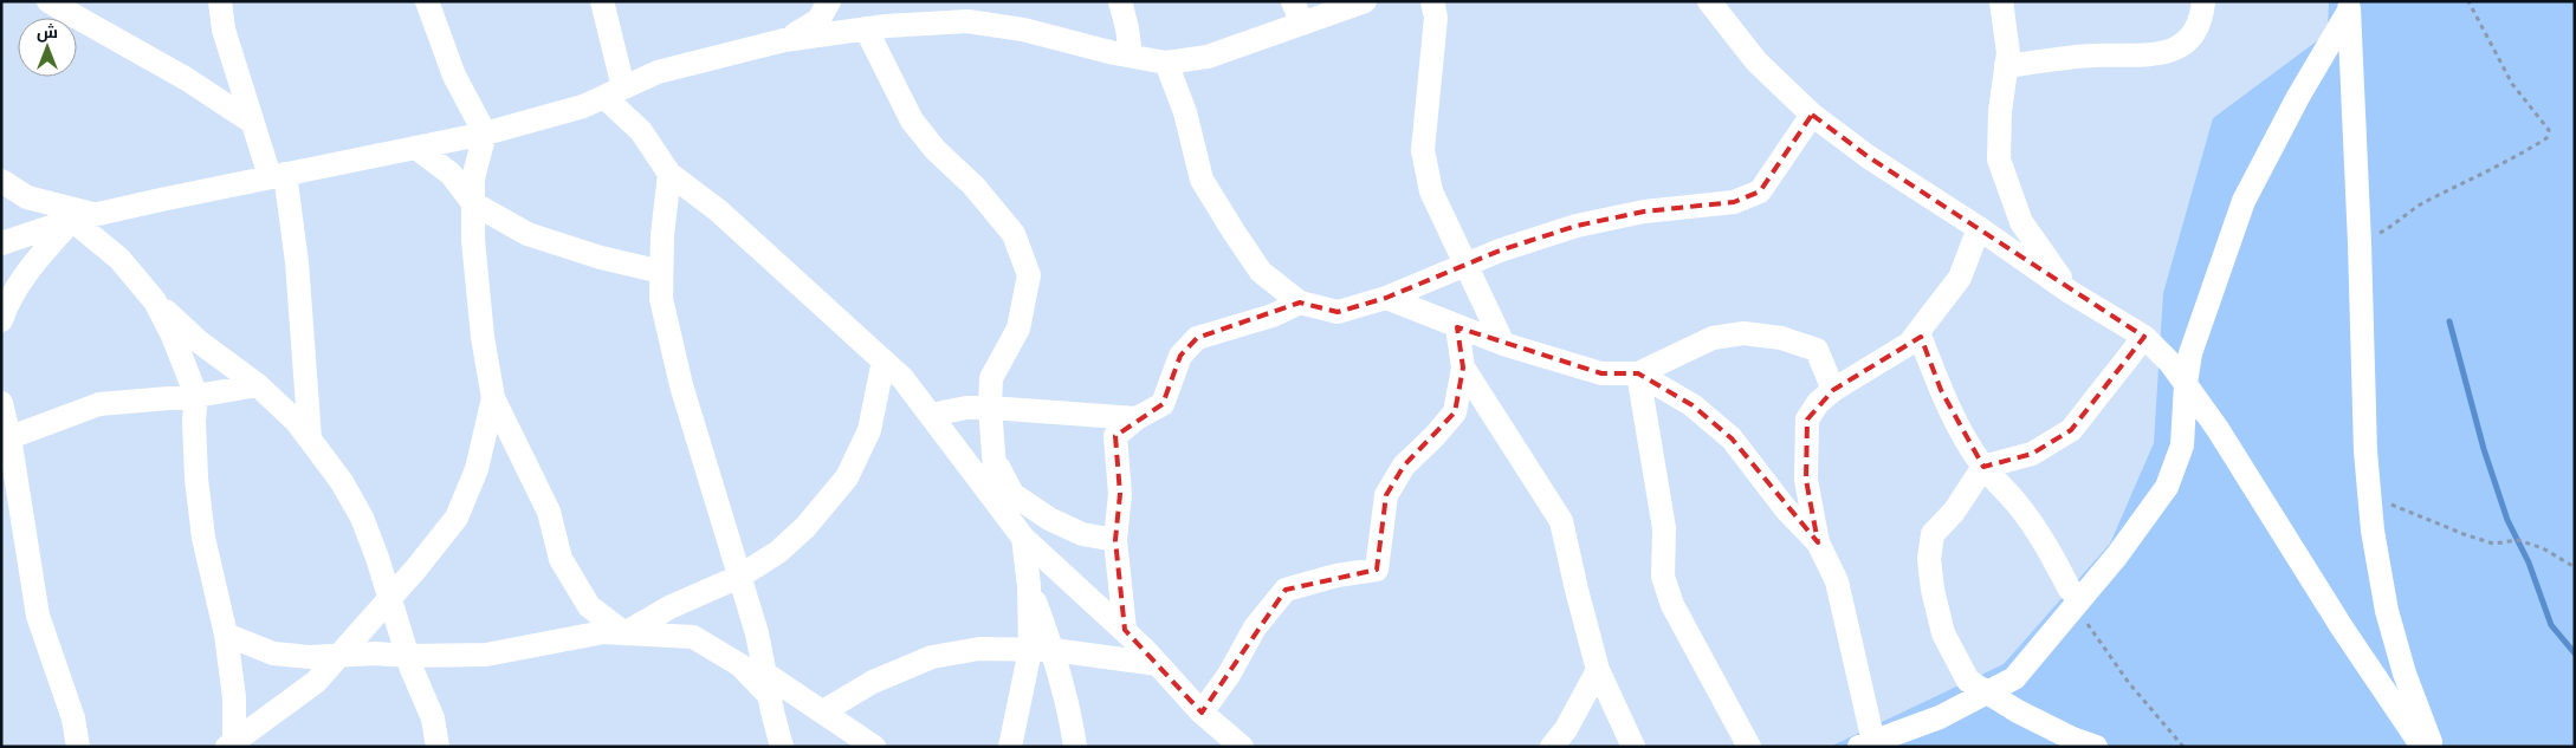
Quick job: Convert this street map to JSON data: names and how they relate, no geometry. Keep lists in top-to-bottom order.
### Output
{
  "north": "top"
}
